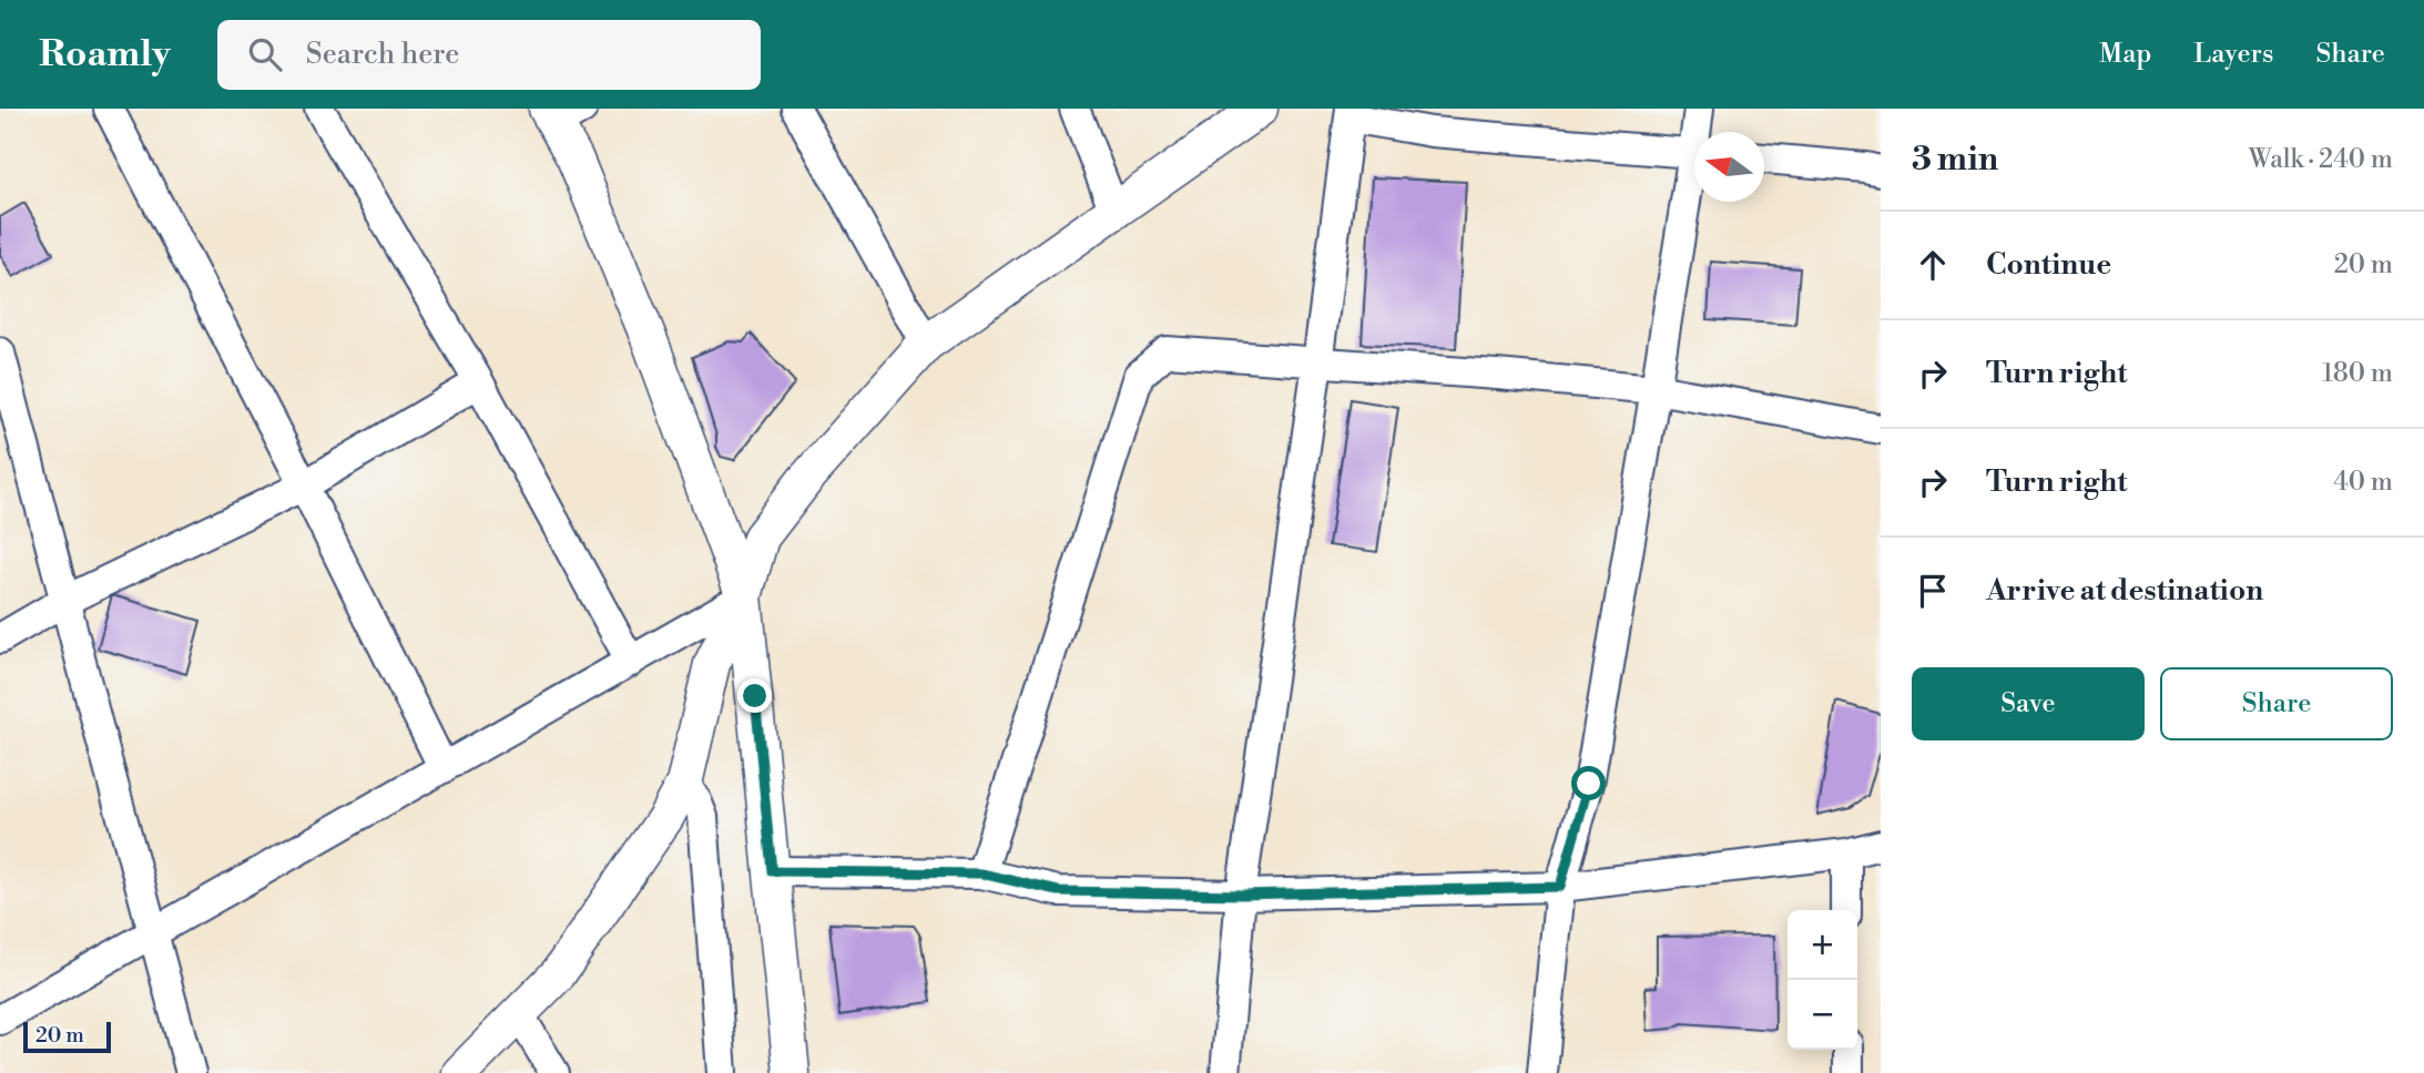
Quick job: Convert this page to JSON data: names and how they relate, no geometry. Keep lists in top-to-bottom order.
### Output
{
  "scale_bar": "20 m",
  "north": "left",
  "page": {
    "header": "Roamly",
    "search": "Search here",
    "nav": ["Map", "Layers", "Share"],
    "heading": ["3 min", "Walk · 240 m"],
    "list": [
      ["Continue", "20 m"],
      ["Turn right", "180 m"],
      ["Turn right", "40 m"],
      "Arrive at destination"
    ],
    "buttons": ["Save", "Share"],
    "map_buttons": ["+", "−"],
    "scale": "20 m"
  }
}
